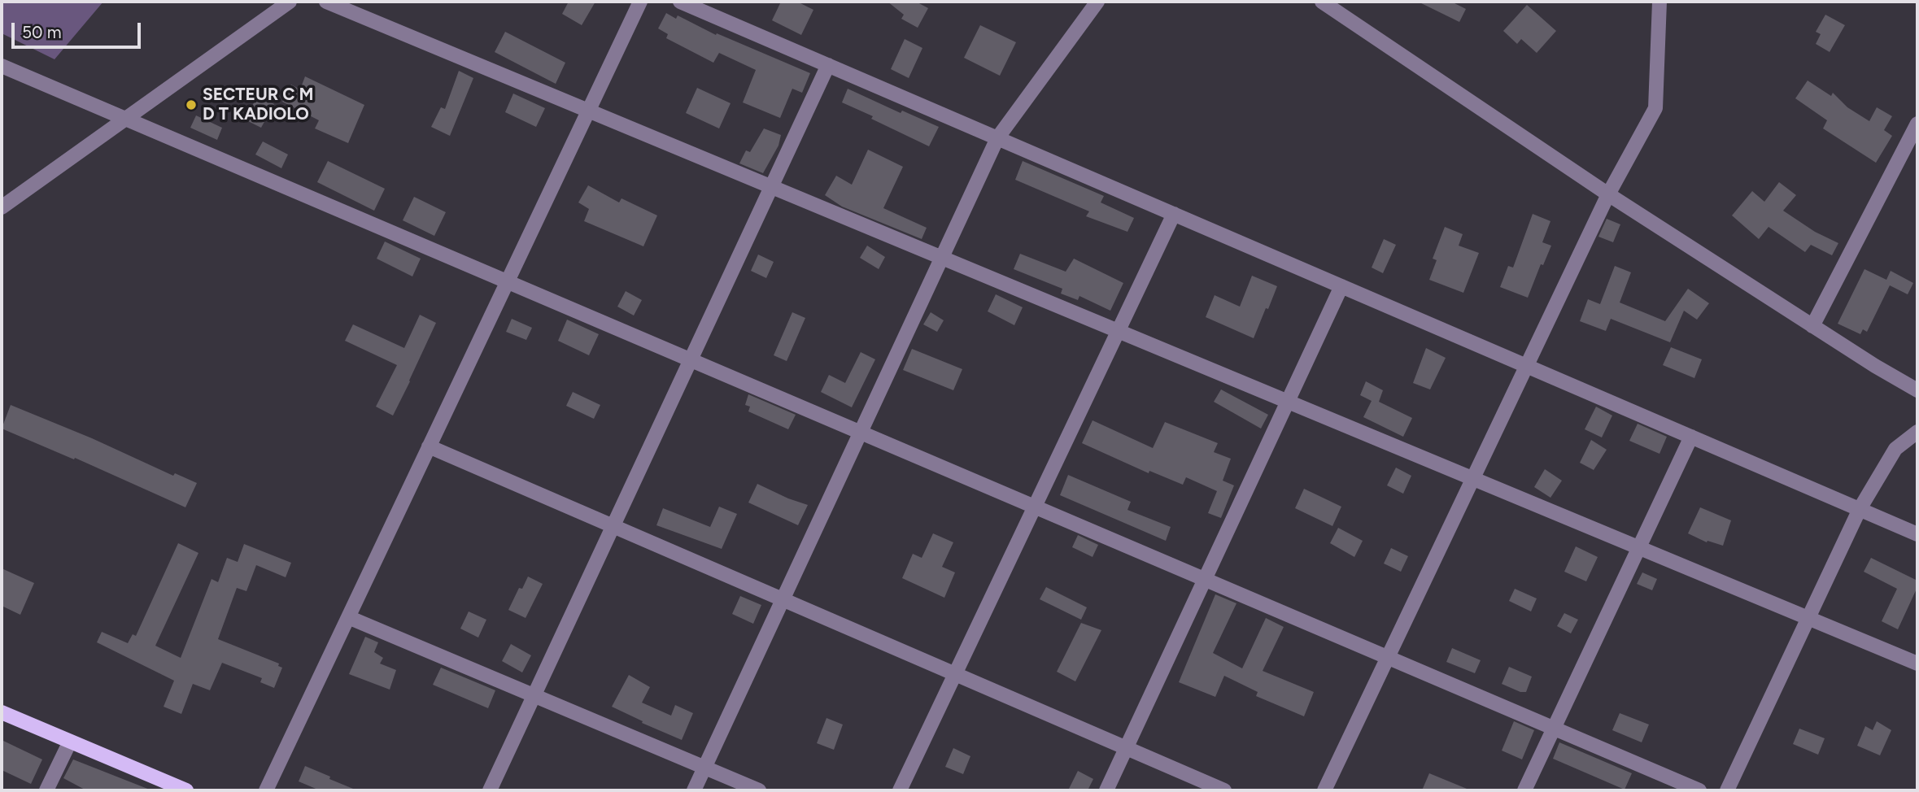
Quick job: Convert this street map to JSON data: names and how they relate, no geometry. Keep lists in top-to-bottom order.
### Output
{
  "places": ["SECTEUR C M D T KADIOLO"],
  "scale_bar": "50 m"
}
